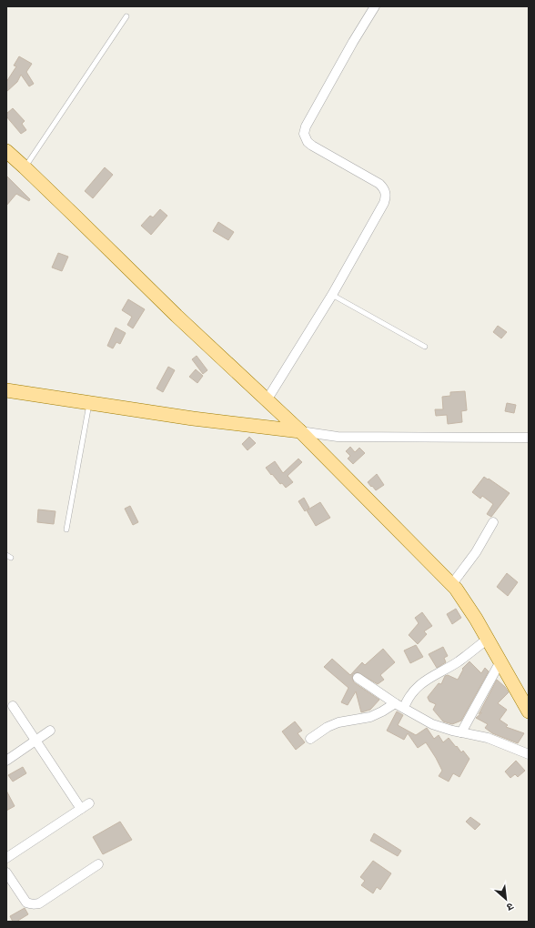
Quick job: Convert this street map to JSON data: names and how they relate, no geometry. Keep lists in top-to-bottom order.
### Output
{
  "north": "bottom right"
}
